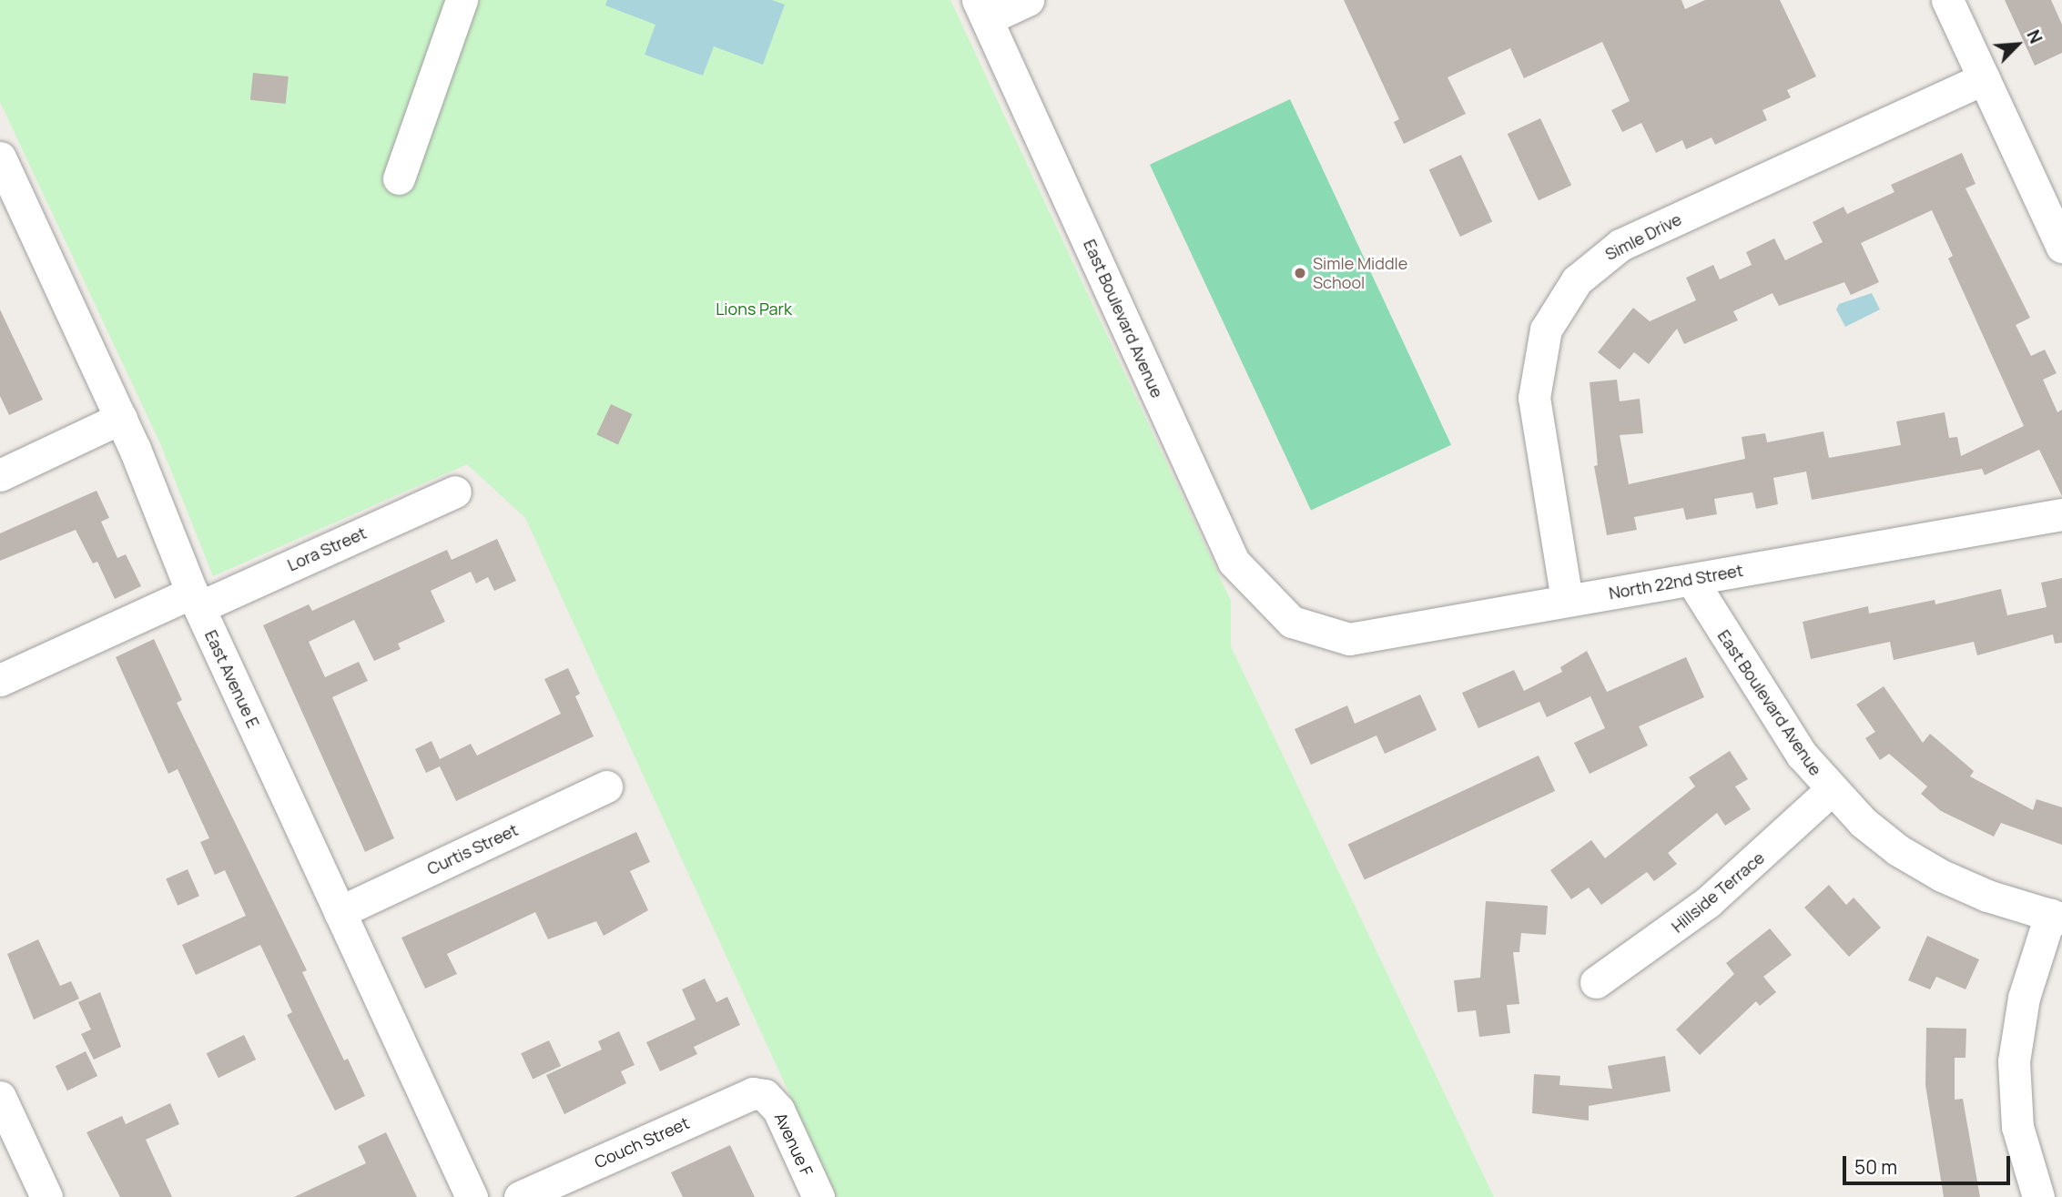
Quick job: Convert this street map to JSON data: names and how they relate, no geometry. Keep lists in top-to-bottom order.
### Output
{
  "streets": {
    "street": [
      "Simle Drive",
      "East Boulevard Avenue",
      "Lora Street",
      "North 22nd Street",
      "East Avenue E",
      "Curtis Street",
      "Hillside Terrace",
      "Couch Street",
      "Avenue F"
    ]
  },
  "crossings": [
    ["Simle Drive", "North 22nd Street"],
    ["East Boulevard Avenue", "North 22nd Street"],
    ["East Boulevard Avenue", "Hillside Terrace"],
    ["Lora Street", "East Avenue E"],
    ["East Avenue E", "Curtis Street"],
    ["Couch Street", "Avenue F"]
  ],
  "parks": ["Lions Park"],
  "places": ["Simle Middle School"],
  "scale_bar": "50 m",
  "north": "top right"
}
